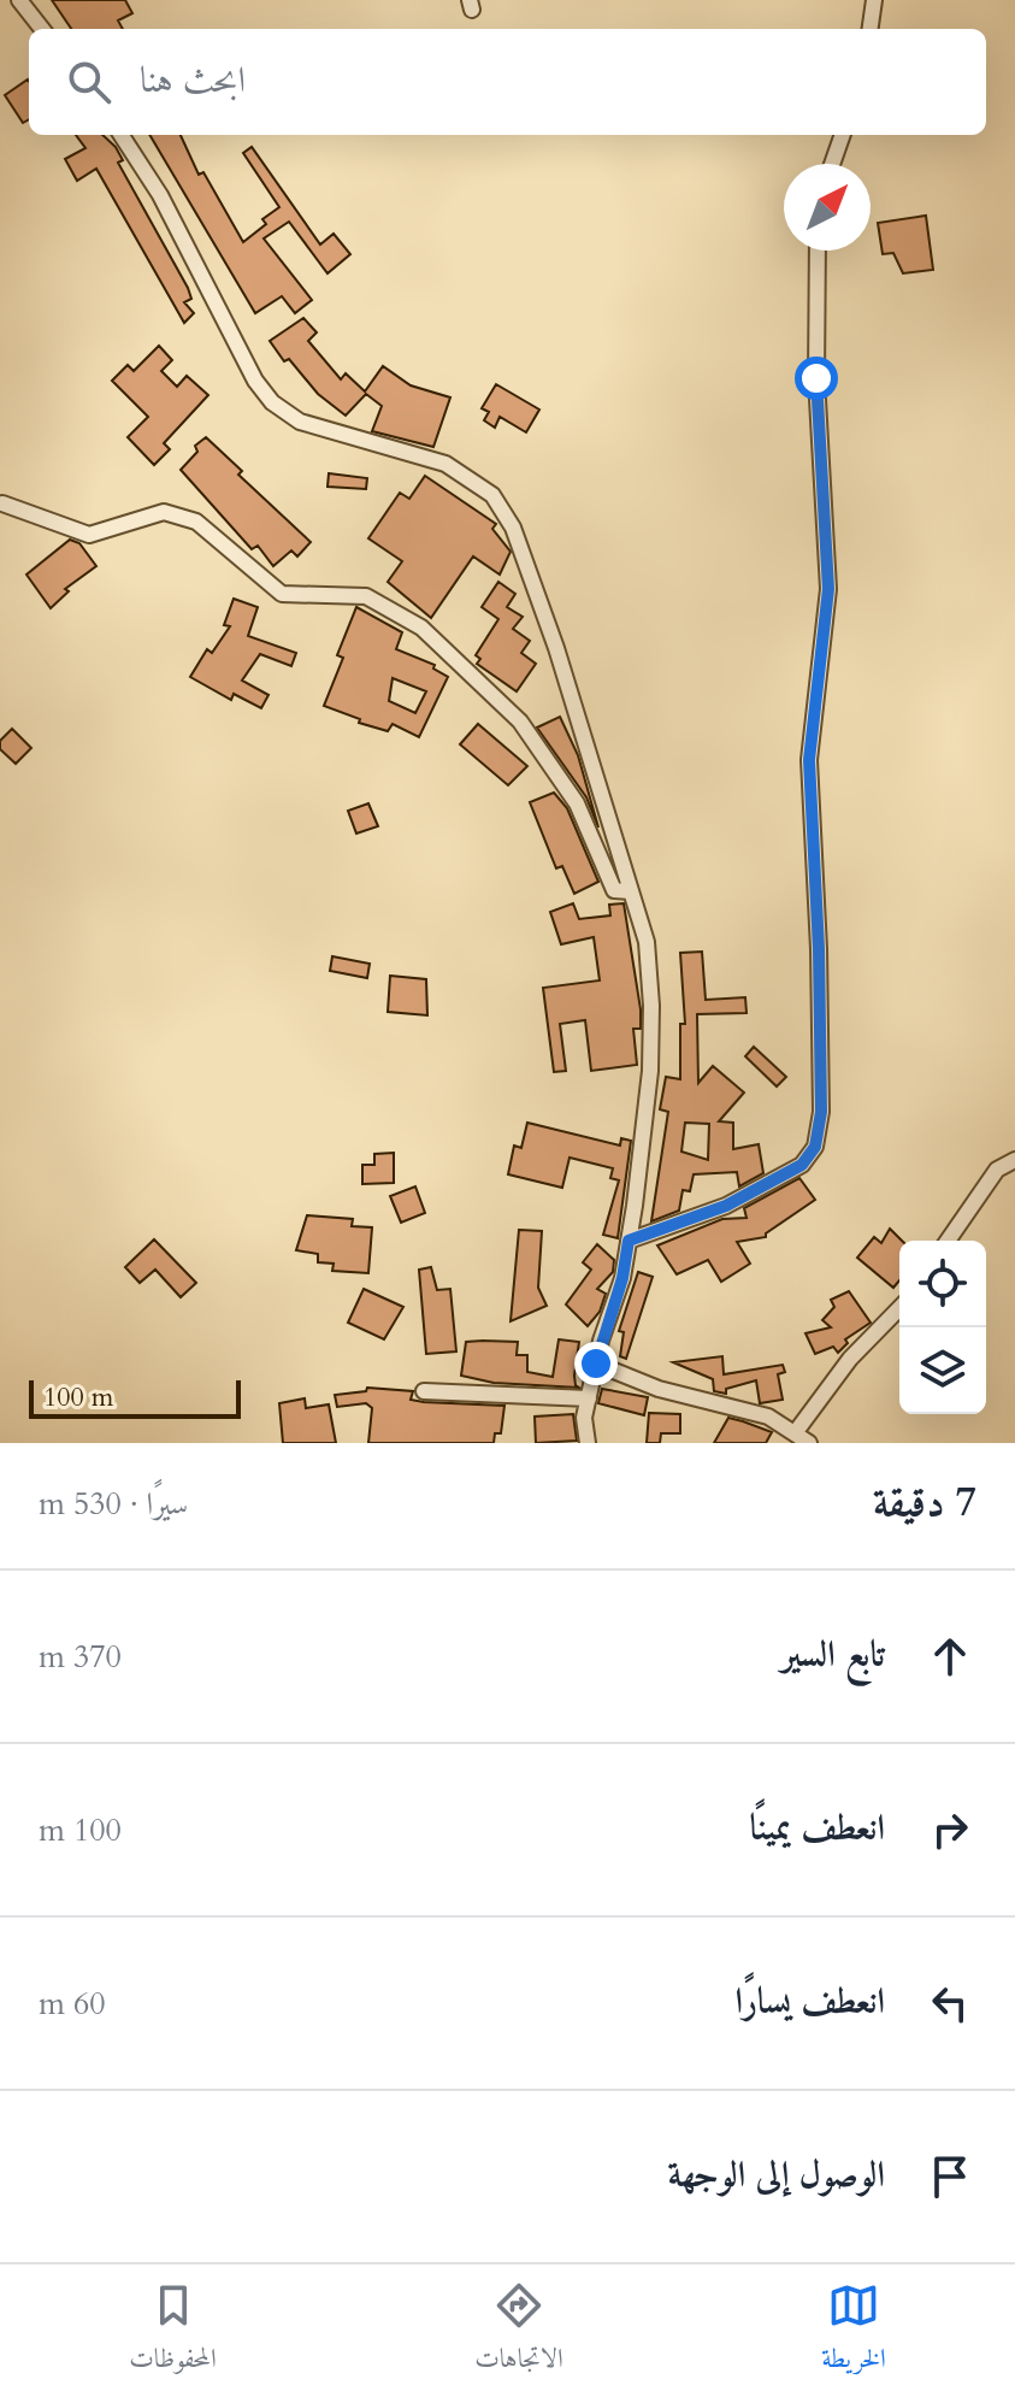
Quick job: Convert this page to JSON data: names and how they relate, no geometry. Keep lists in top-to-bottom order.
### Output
{
  "scale_bar": "100 m",
  "north": "top right",
  "page": {
    "search": "ابحث هنا",
    "scale": "100 m",
    "heading": ["7 دقيقة", "سيرًا · 530 m"],
    "list": [
      ["تابع السير", "370 m"],
      ["انعطف يمينًا", "100 m"],
      ["انعطف يسارًا", "60 m"],
      "الوصول إلى الوجهة"
    ],
    "nav": ["الخريطة", "الاتجاهات", "المحفوظات"]
  }
}
